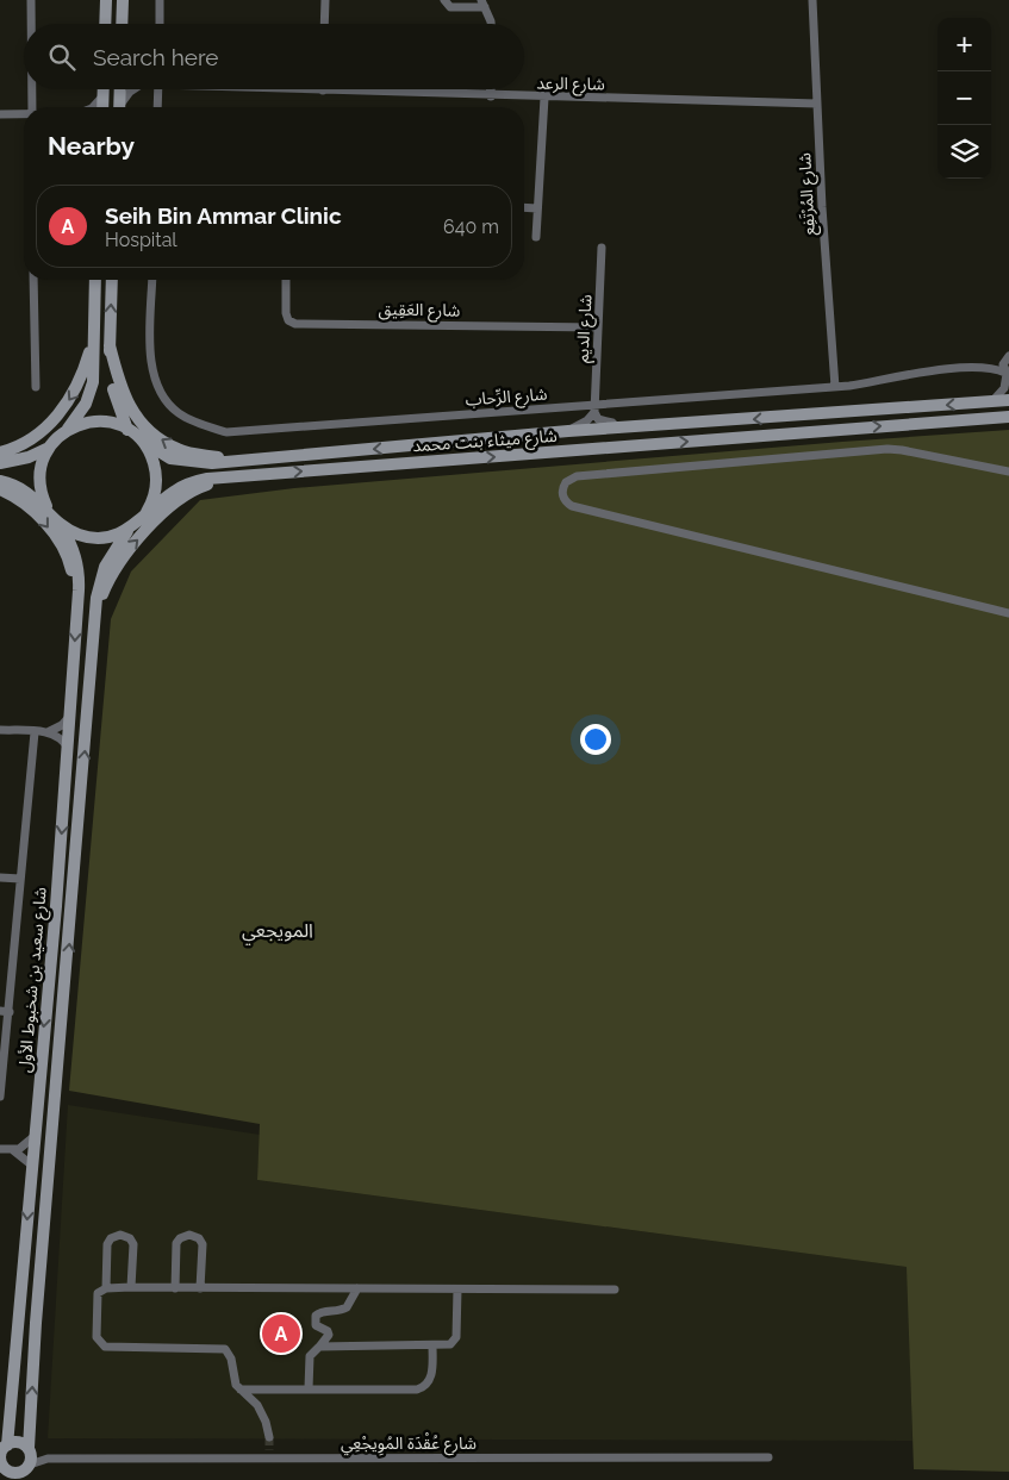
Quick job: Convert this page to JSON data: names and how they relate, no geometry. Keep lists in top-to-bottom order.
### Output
{
  "streets": {
    "main road": ["شارع ميثاء بنت محمد", "شارع سعيد بن شخبوط الأول"],
    "street": [
      "شارع الرعد",
      "شارع المُرْتَفِع",
      "شارع العَقِيق",
      "شارع الديم",
      "شارع الرِّحاب",
      "شارع عُقْدَة المُوِيجْعِي"
    ]
  },
  "crossings": [
    ["شارع الرعد", "شارع المُرْتَفِع"],
    ["شارع المُرْتَفِع", "شارع الرِّحاب"],
    ["شارع العَقِيق", "شارع الديم"],
    ["شارع الديم", "شارع الرِّحاب"],
    ["شارع ميثاء بنت محمد", "شارع سعيد بن شخبوط الأول"],
    ["شارع سعيد بن شخبوط الأول", "شارع عُقْدَة المُوِيجْعِي"]
  ],
  "districts": ["المويجعي"],
  "page": {
    "map_buttons": ["+", "−"],
    "search": "Search here",
    "heading": "Nearby",
    "list": [
      {
        "mark": "A",
        "name": "Seih Bin Ammar Clinic",
        "note": "Hospital",
        "value": "640 m"
      }
    ],
    "pins": "A"
  }
}
